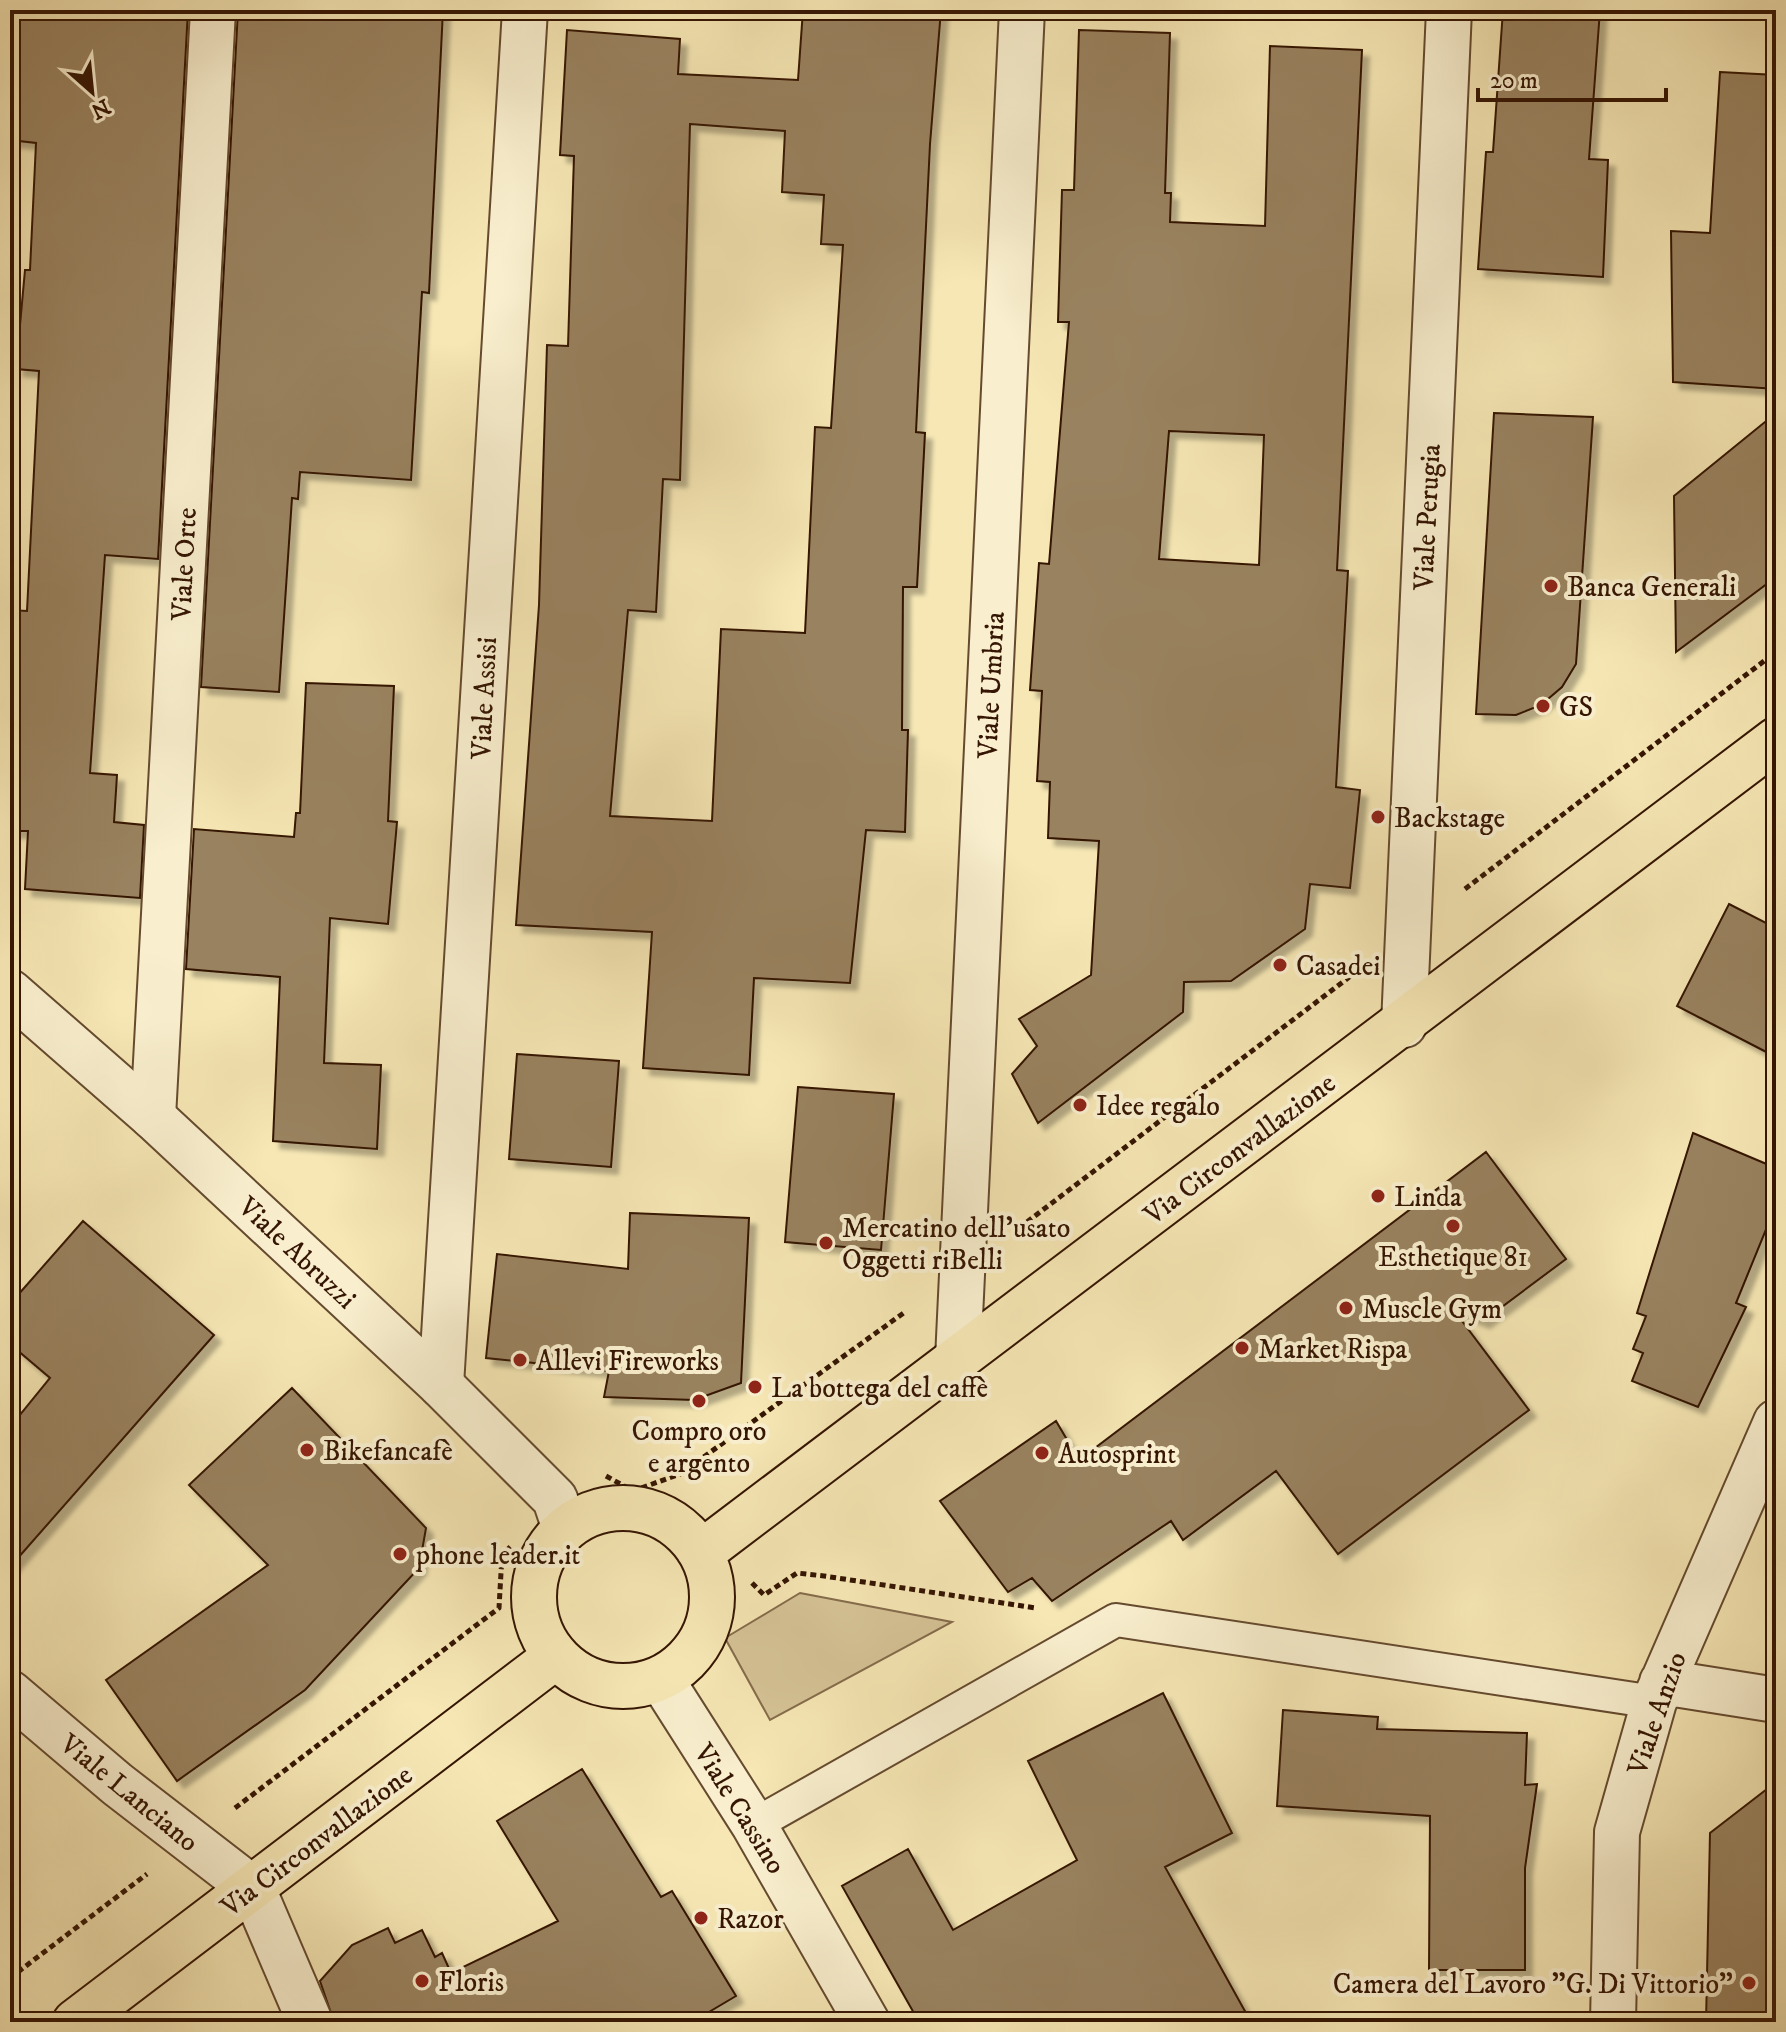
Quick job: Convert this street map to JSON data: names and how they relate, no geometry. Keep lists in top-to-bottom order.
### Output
{
  "streets": {
    "main road": ["Via Circonvallazione"],
    "street": [
      "Viale Perugia",
      "Viale Orte",
      "Viale Umbria",
      "Viale Assisi",
      "Viale Abruzzi",
      "Viale Anzio",
      "Viale Lanciano",
      "Viale Cassino"
    ]
  },
  "crossings": [
    ["Viale Perugia", "Via Circonvallazione"],
    ["Viale Orte", "Viale Abruzzi"],
    ["Viale Umbria", "Via Circonvallazione"],
    ["Viale Assisi", "Viale Abruzzi"],
    ["Via Circonvallazione", "Viale Abruzzi"],
    ["Via Circonvallazione", "Viale Lanciano"],
    ["Via Circonvallazione", "Viale Cassino"],
    ["Viale Abruzzi", "Viale Cassino"]
  ],
  "places": [
    "Banca Generali",
    "GS",
    "Backstage",
    "Casadei",
    "Idee regalo",
    "Linda",
    "Esthetique 81",
    "Mercatino dell'usato Oggetti riBelli",
    "Muscle Gym",
    "Market Rispa",
    "Allevi Fireworks",
    "La bottega del caffè",
    "Compro oro e argento",
    "Bikefancafè",
    "Autosprint",
    "phone leader.it",
    "Razor",
    "Floris",
    "Camera del Lavoro \"G. Di Vittorio\""
  ],
  "scale_bar": "20 m",
  "north": "bottom right"
}
